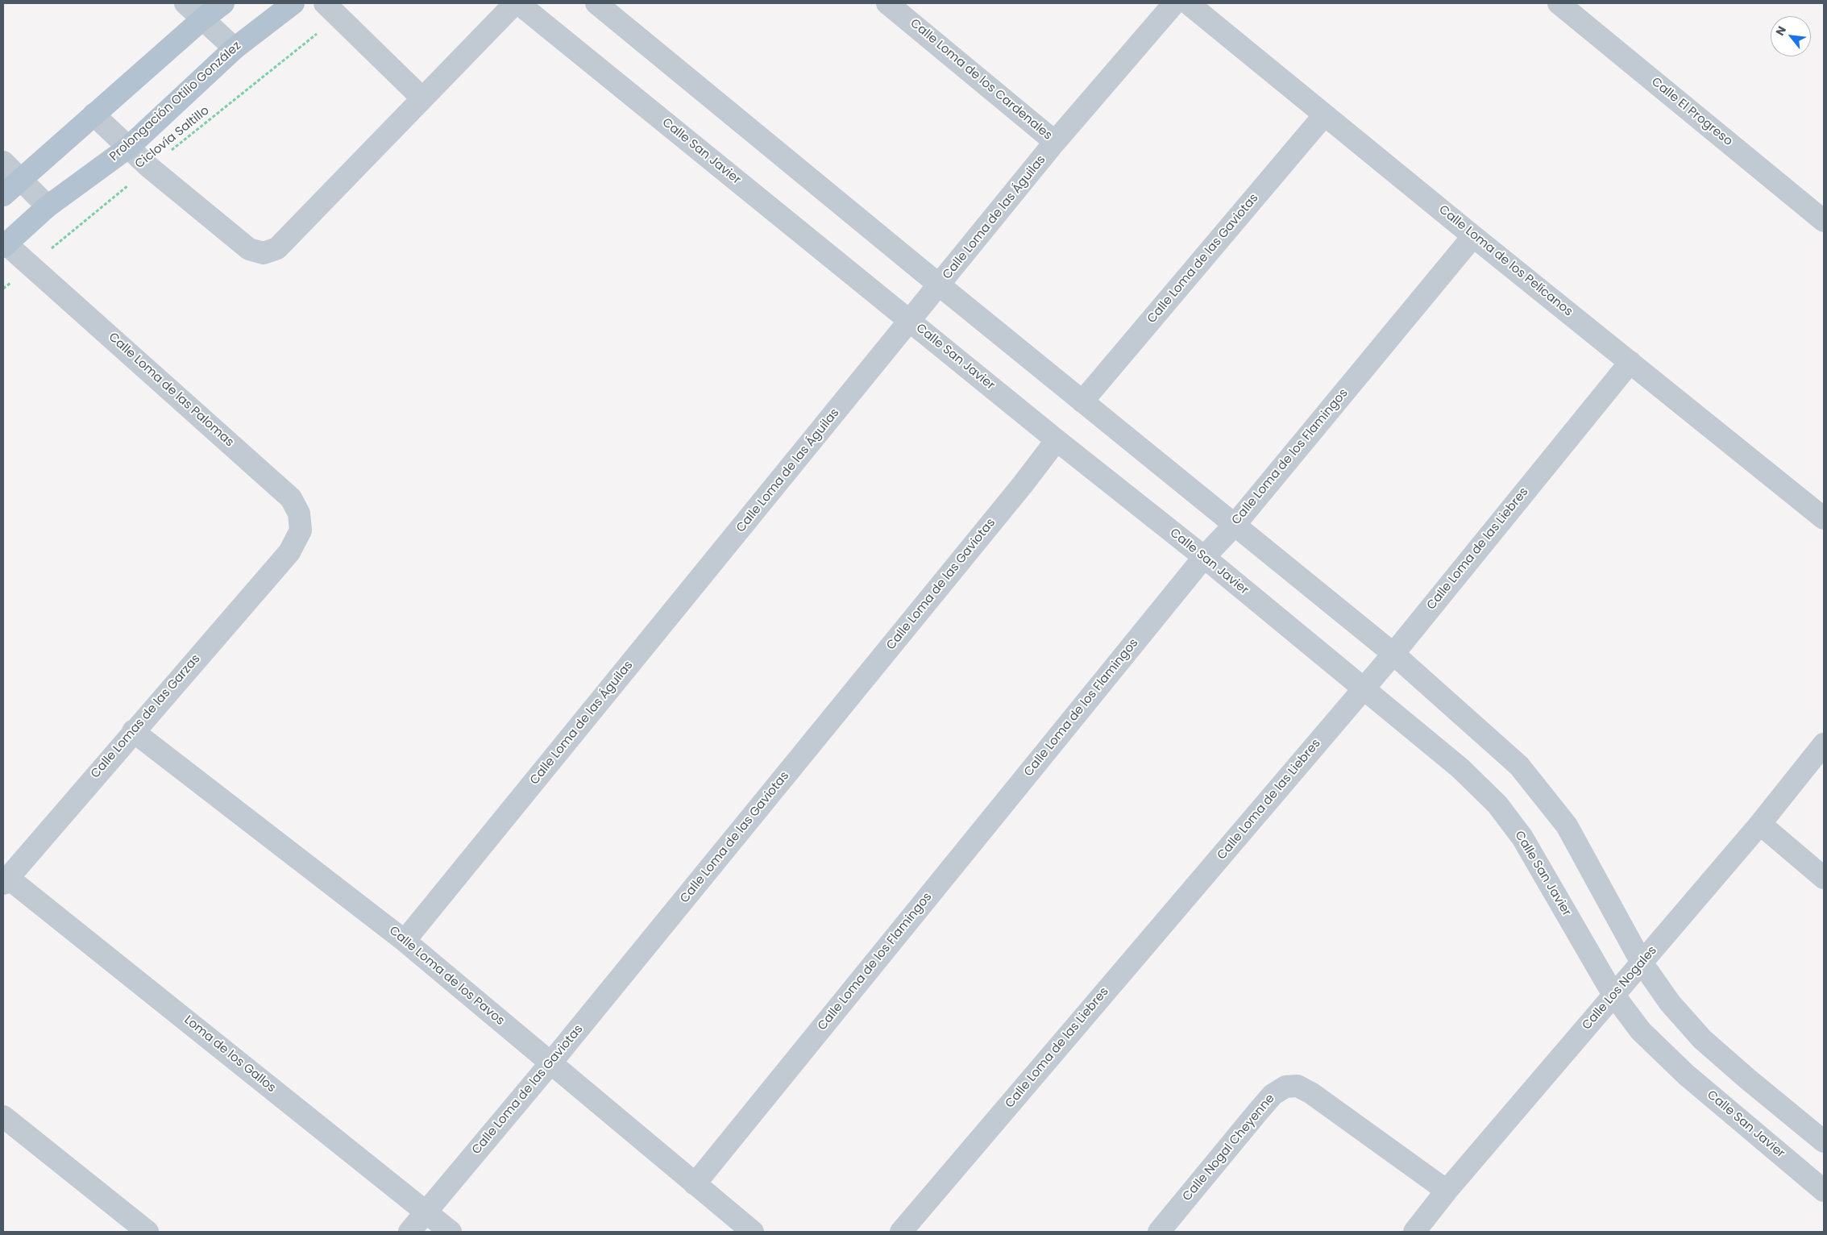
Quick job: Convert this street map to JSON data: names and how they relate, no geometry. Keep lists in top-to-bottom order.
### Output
{
  "streets": {
    "main road": ["Prolongación Otilio González"],
    "street": [
      "Calle Loma de los Cardenales",
      "Calle El Progreso",
      "Calle San Javier",
      "Calle Loma de las Águilas",
      "Calle Loma de las Gaviotas",
      "Calle Loma de los Pelícanos",
      "Calle Loma de las Palomas",
      "Calle Loma de los Flamingos",
      "Calle Loma de las Liebres",
      "Calle Lomas de las Garzas",
      "Calle Loma de los Pavos",
      "Calle Los Nogales",
      "Loma de los Gallos",
      "Calle Nogal Cheyenne"
    ],
    "path": ["Ciclovía Saltillo"]
  },
  "crossings": [
    ["Calle Loma de los Cardenales", "Calle Loma de las Águilas"],
    ["Prolongación Otilio González", "Calle Loma de las Palomas"],
    ["Ciclovía Saltillo", "Calle Loma de las Palomas"],
    ["Calle San Javier", "Calle Loma de las Águilas"],
    ["Calle San Javier", "Calle Loma de las Gaviotas"],
    ["Calle San Javier", "Calle Loma de los Flamingos"],
    ["Calle San Javier", "Calle Loma de las Liebres"],
    ["Calle San Javier", "Calle Los Nogales"],
    ["Calle Loma de las Águilas", "Calle Loma de los Pavos"],
    ["Calle Loma de las Gaviotas", "Calle Loma de los Pelícanos"],
    ["Calle Loma de las Gaviotas", "Calle Loma de los Pavos"],
    ["Calle Loma de las Gaviotas", "Loma de los Gallos"],
    ["Calle Loma de los Pelícanos", "Calle Loma de los Flamingos"],
    ["Calle Loma de los Pelícanos", "Calle Loma de las Liebres"],
    ["Calle Loma de las Palomas", "Calle Lomas de las Garzas"],
    ["Calle Loma de los Flamingos", "Calle Loma de los Pavos"],
    ["Calle Lomas de las Garzas", "Calle Loma de los Pavos"],
    ["Calle Lomas de las Garzas", "Loma de los Gallos"],
    ["Calle Los Nogales", "Calle Nogal Cheyenne"]
  ],
  "north": "top left"
}
